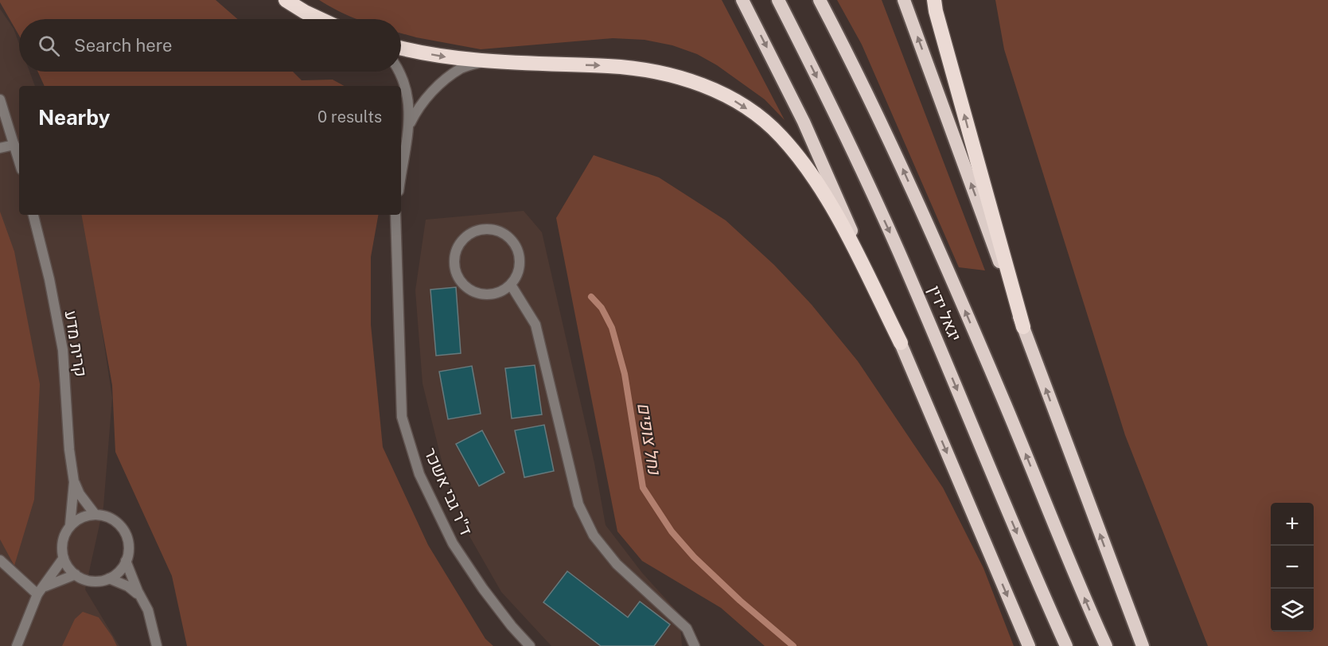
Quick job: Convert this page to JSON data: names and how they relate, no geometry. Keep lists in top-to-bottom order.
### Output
{
  "streets": {
    "highway": ["יגאל ידין"],
    "street": ["קרית מדע", "ד\"ר גבי אשכר"]
  },
  "water": ["נחל צופים"],
  "page": {
    "search": "Search here",
    "heading": ["Nearby", "0 results"],
    "map_buttons": ["+", "−"]
  }
}
